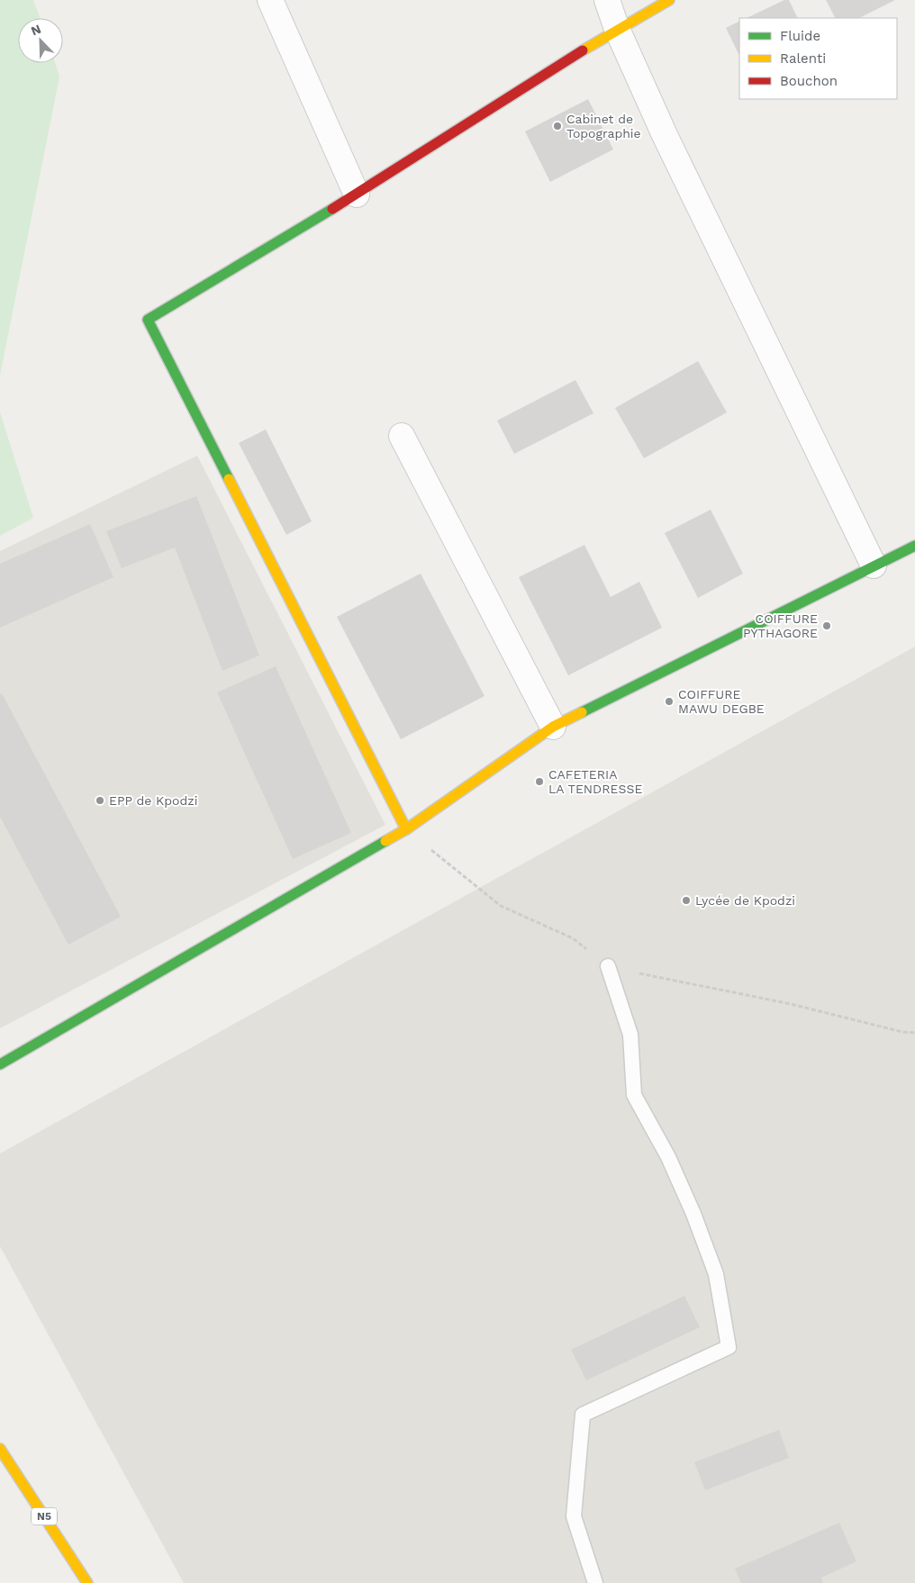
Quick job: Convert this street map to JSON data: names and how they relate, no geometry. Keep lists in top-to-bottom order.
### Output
{
  "streets": {
    "street": ["N5"]
  },
  "places": [
    "Cabinet de Topographie",
    "COIFFURE PYTHAGORE",
    "COIFFURE MAWU DEGBE",
    "CAFETERIA LA TENDRESSE",
    "EPP de Kpodzi",
    "Lycée de Kpodzi"
  ],
  "legend": ["Fluide", "Ralenti", "Bouchon"],
  "north": "top left"
}
